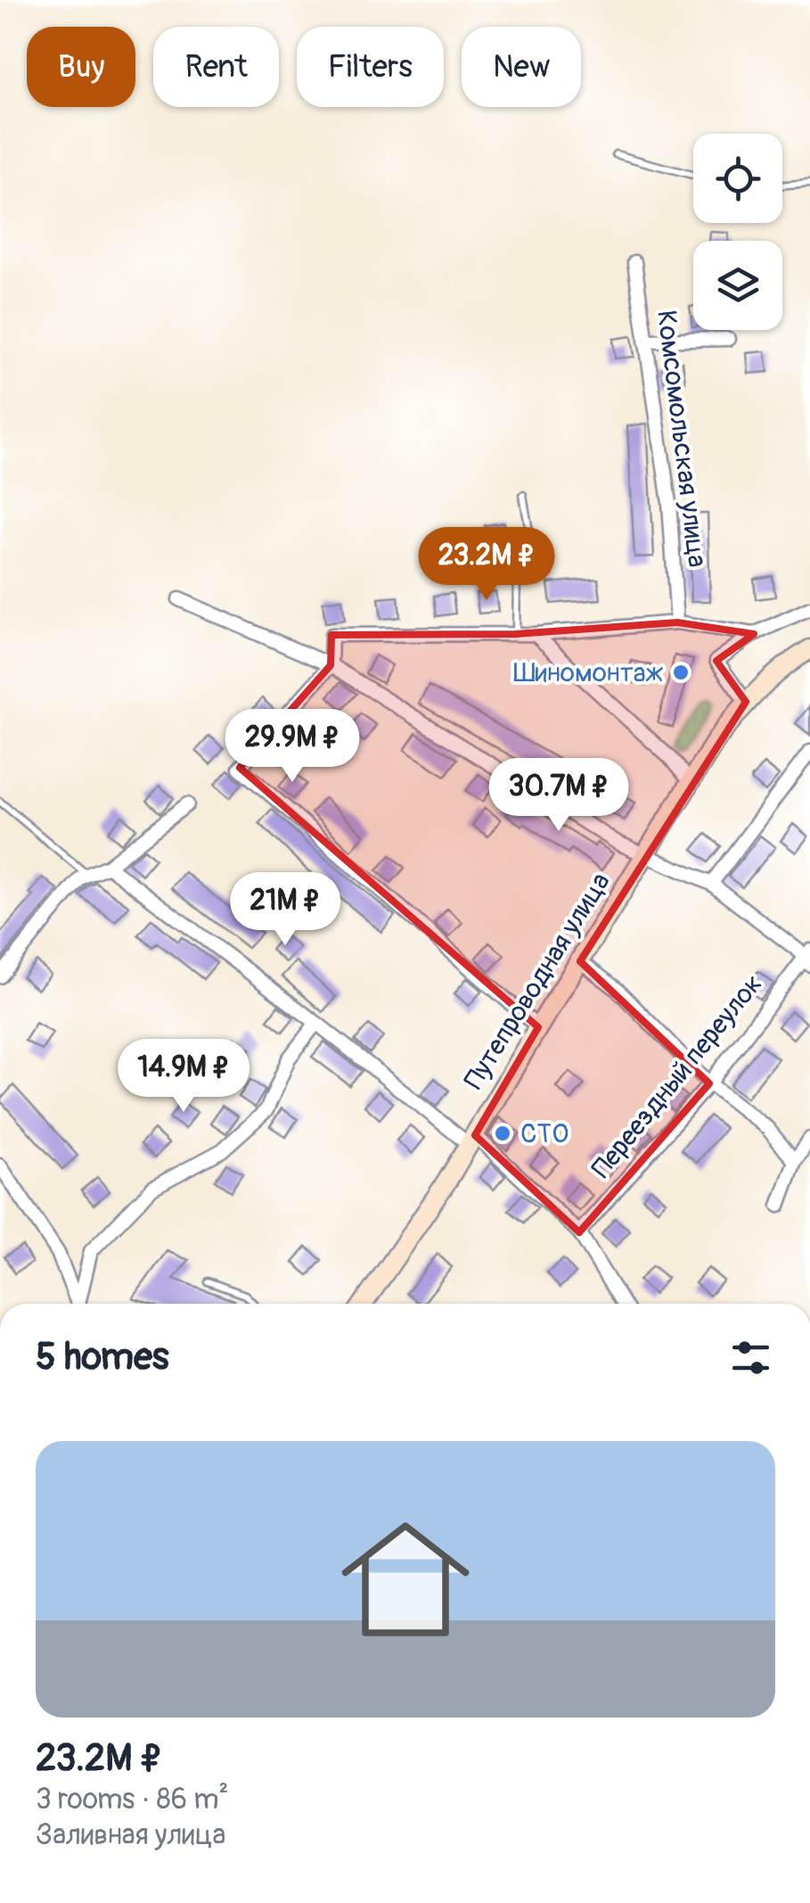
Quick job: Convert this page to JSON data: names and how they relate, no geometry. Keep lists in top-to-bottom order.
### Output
{
  "streets": {
    "main road": ["Путепроводная улица"],
    "street": ["Комсомольская улица", "Переездный переулок"]
  },
  "places": ["Шиномонтаж", "СТО"],
  "page": {
    "chip": [
      "Buy",
      "Rent",
      "Filters",
      "New"
    ],
    "price": [
      "23.2M ₽",
      "29.9M ₽",
      "30.7M ₽",
      "21M ₽",
      "14.9M ₽"
    ],
    "heading": "5 homes",
    "list": [
      {
        "name": "23.2M ₽",
        "note": "3 rooms · 86 m² · Заливная улица"
      }
    ]
  }
}
